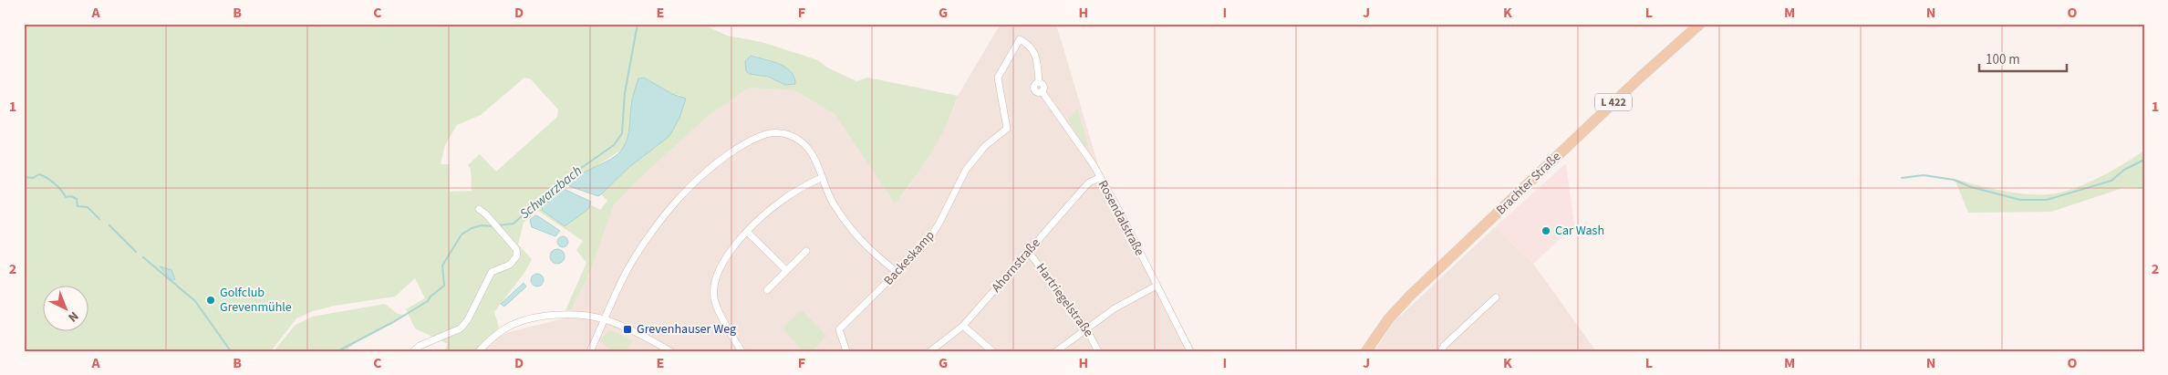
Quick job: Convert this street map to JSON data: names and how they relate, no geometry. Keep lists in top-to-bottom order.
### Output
{
  "streets": {
    "main road": ["L 422", "Brachter Straße"],
    "street": [
      "Rosendalstraße",
      "Backeskamp",
      "Ahornstraße",
      "Hartriegelstraße"
    ]
  },
  "crossings": [
    ["Rosendalstraße", "Backeskamp"],
    ["Rosendalstraße", "Ahornstraße"],
    ["Ahornstraße", "Hartriegelstraße"]
  ],
  "water": ["Schwarzbach"],
  "places": {
    "other": ["Car Wash", "Golfclub Grevenmühle"],
    "transit": ["Grevenhauser Weg"]
  },
  "scale_bar": "100 m",
  "north": "bottom right",
  "grid": {
    "columns": [
      "A",
      "B",
      "C",
      "D",
      "E",
      "F",
      "G",
      "H",
      "I",
      "J",
      "K",
      "L",
      "M",
      "N",
      "O"
    ],
    "rows": ["1", "2"]
  }
}
